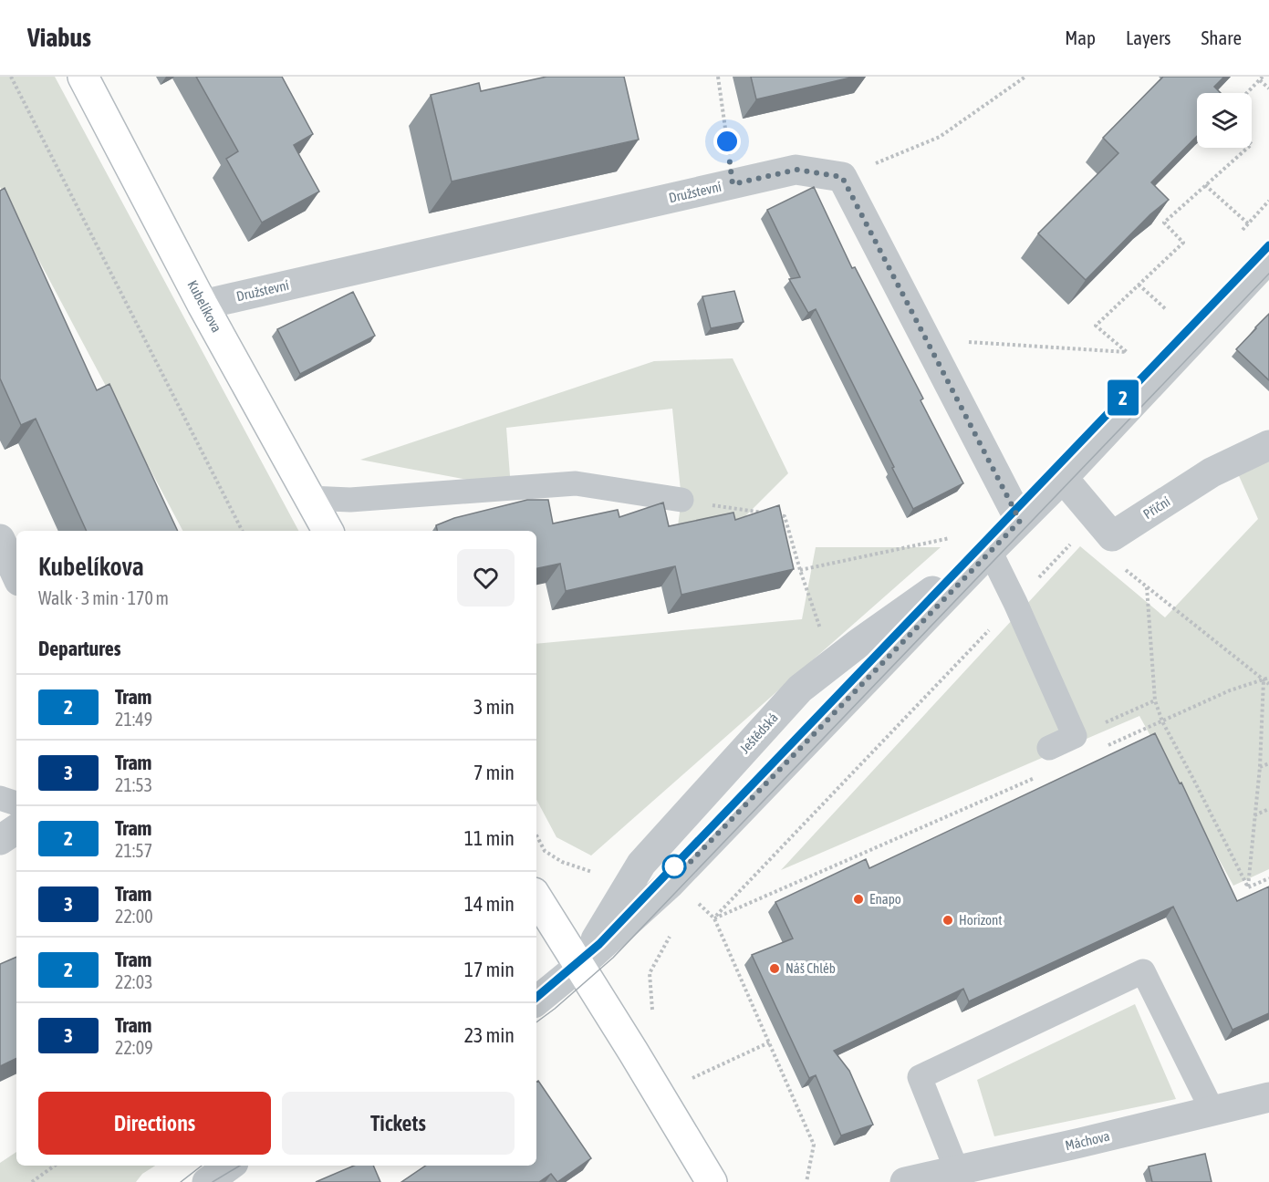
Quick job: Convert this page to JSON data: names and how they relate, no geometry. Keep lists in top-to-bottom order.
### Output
{
  "streets": {
    "street": [
      "Družstevní",
      "Kubelíkova",
      "Příční",
      "Ještědská",
      "Máchova"
    ]
  },
  "crossings": [
    ["Družstevní", "Kubelíkova"],
    ["Příční", "Ještědská"]
  ],
  "places": ["Enapo", "Horizont", "Náš Chléb"],
  "lines": ["tram line 2"],
  "page": {
    "header": "Viabus",
    "nav": ["Map", "Layers", "Share"],
    "on_map": "2",
    "heading": [
      ["Kubelíkova", "Walk · 3 min · 170 m"],
      "Departures"
    ],
    "list": [
      {
        "mark": "2",
        "name": "Tram",
        "note": "21:49",
        "value": "3 min"
      },
      {
        "mark": "3",
        "name": "Tram",
        "note": "21:53",
        "value": "7 min"
      },
      {
        "mark": "2",
        "name": "Tram",
        "note": "21:57",
        "value": "11 min"
      },
      {
        "mark": "3",
        "name": "Tram",
        "note": "22:00",
        "value": "14 min"
      },
      {
        "mark": "2",
        "name": "Tram",
        "note": "22:03",
        "value": "17 min"
      },
      {
        "mark": "3",
        "name": "Tram",
        "note": "22:09",
        "value": "23 min"
      }
    ],
    "buttons": ["Directions", "Tickets"]
  }
}
